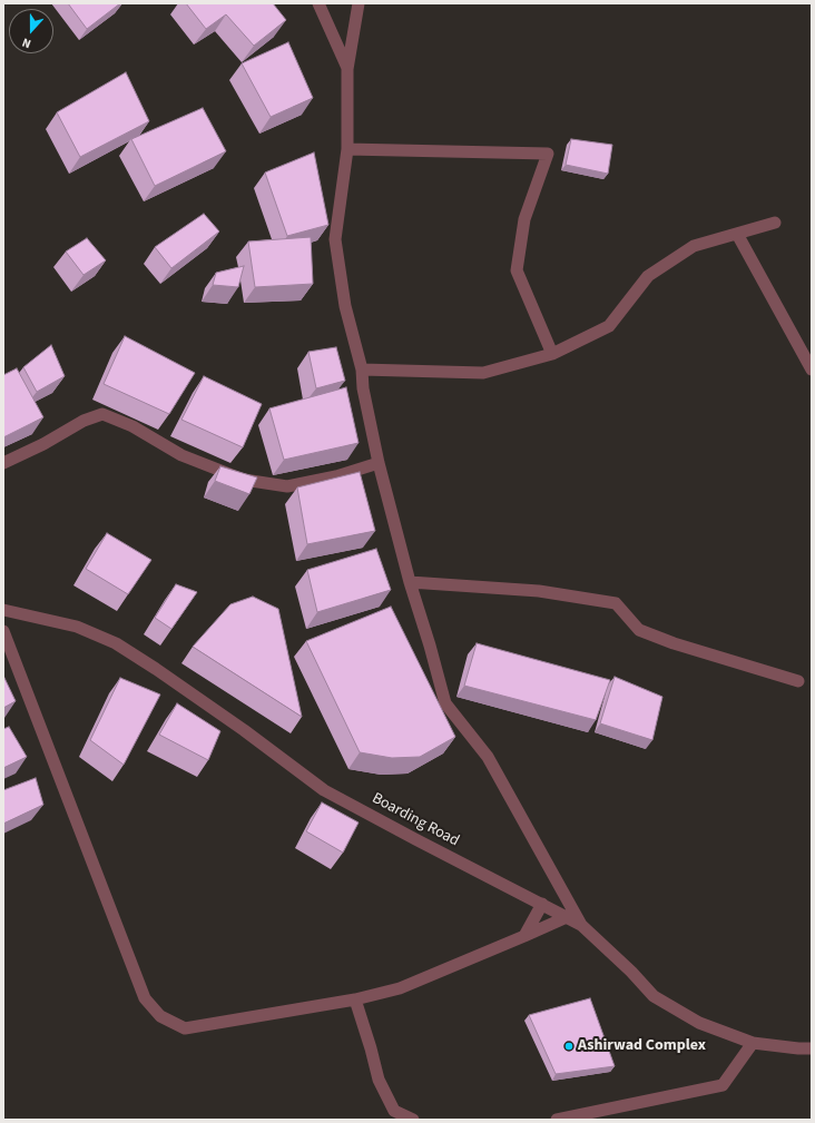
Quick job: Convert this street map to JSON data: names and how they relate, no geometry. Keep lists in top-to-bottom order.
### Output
{
  "streets": {
    "street": ["Boarding Road"]
  },
  "places": ["Ashirwad Complex"],
  "north": "bottom"
}
